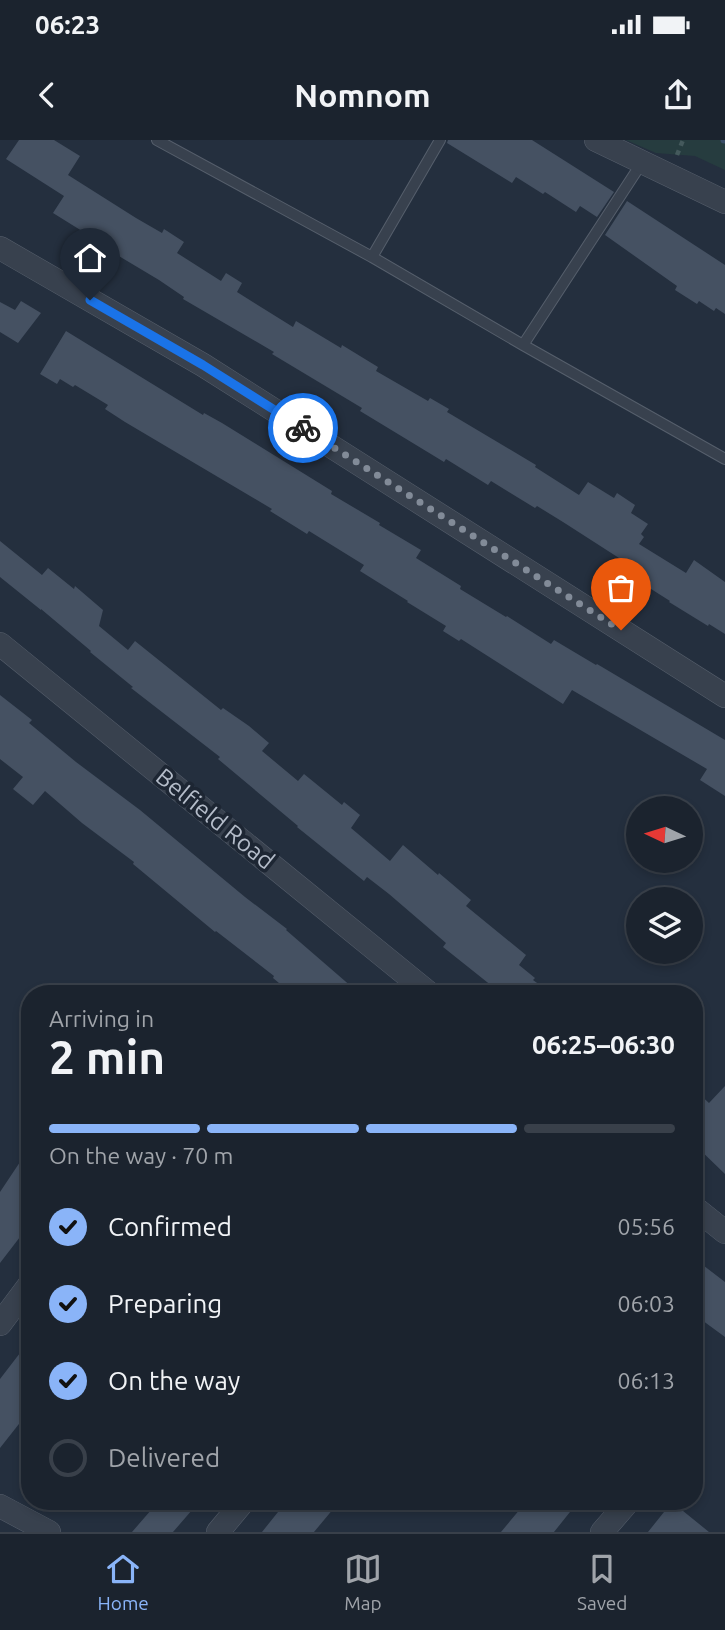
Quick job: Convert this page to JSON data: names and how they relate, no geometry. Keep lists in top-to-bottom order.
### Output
{
  "streets": {
    "street": ["Belfield Road"]
  },
  "north": "left",
  "page": {
    "status": "06:23",
    "header": "Nomnom",
    "heading": ["2 min", "Arriving in", "06:25–06:30"],
    "bar": "On the way · 70 m",
    "list": [
      ["Confirmed", "05:56"],
      ["Preparing", "06:03"],
      ["On the way", "06:13"],
      "Delivered"
    ],
    "tabs": ["Home", "Map", "Saved"]
  }
}
